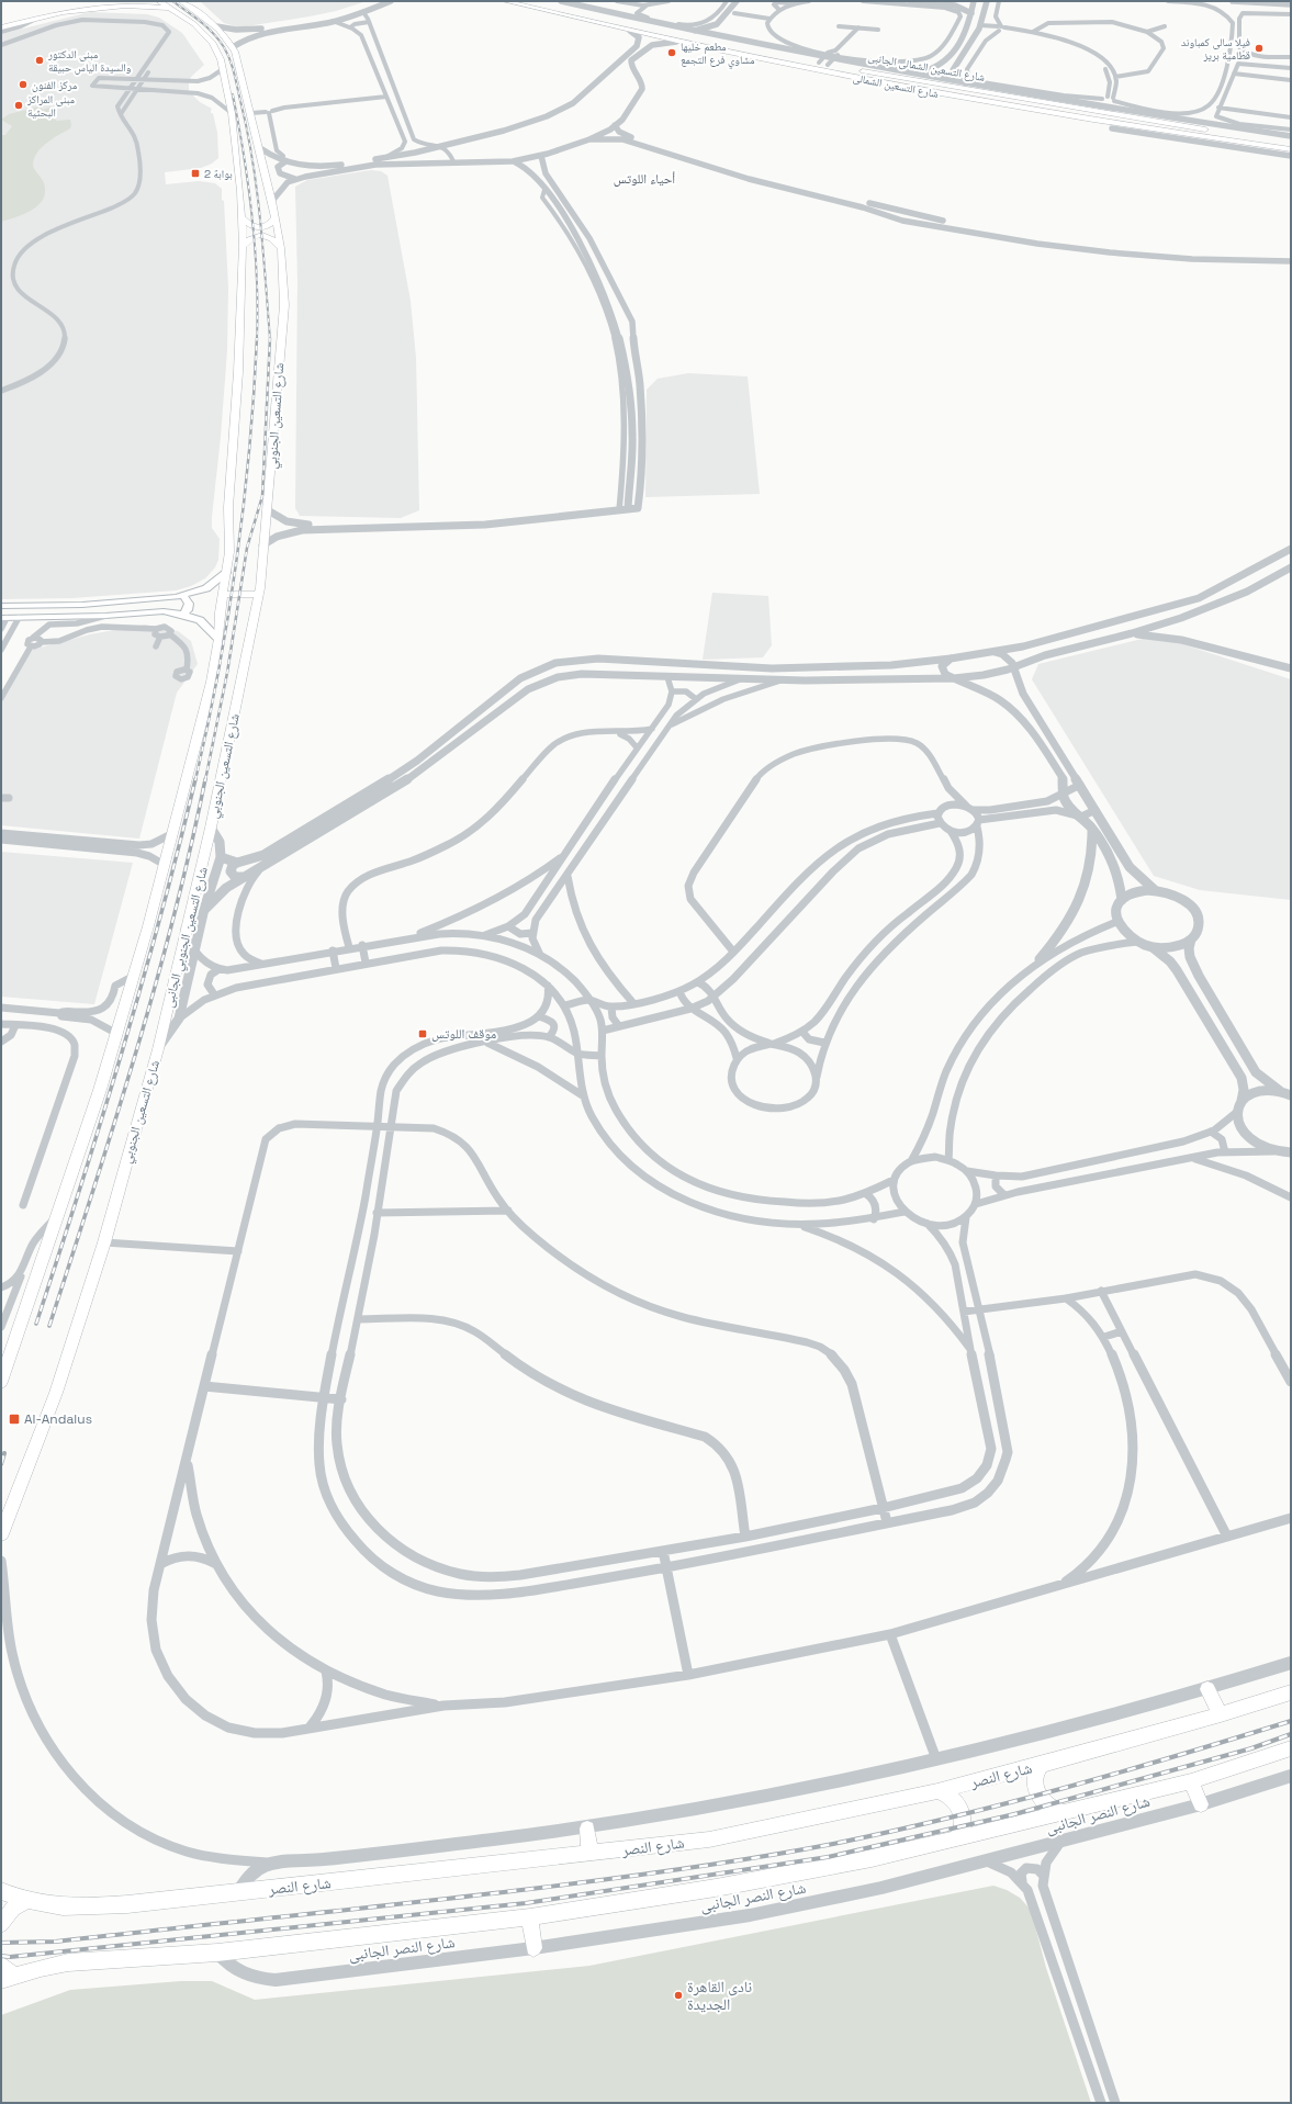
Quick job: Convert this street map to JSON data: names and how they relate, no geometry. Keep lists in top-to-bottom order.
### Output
{
  "streets": {
    "main road": ["شارع التسعين الشمالى", "شارع التسعين الجنوبي", "شارع النصر"],
    "street": ["شارع التسعين الشمالى الجانبى", "شارع التسعين الجنوبي الجانبى", "شارع النصر الجانبى"]
  },
  "crossings": [
    ["شارع التسعين الشمالى الجانبى", "شارع التسعين الشمالى"],
    ["شارع التسعين الجنوبي", "شارع التسعين الجنوبي الجانبى"]
  ],
  "districts": ["أحياء اللوتس"],
  "places": {
    "other": [
      "فيلا سالى كمباوند قطامية بريز",
      "مطعم خليها مشاوي فرع التجمع",
      "مبنى الدكتور والسيدة الياس حبيقة",
      "مركز الفنون",
      "مبنى المراكز البحثية",
      "نادى القاهرة الجديدة"
    ],
    "transit": ["بوابة 2", "موقف اللوتس", "Al-Andalus"]
  }
}
